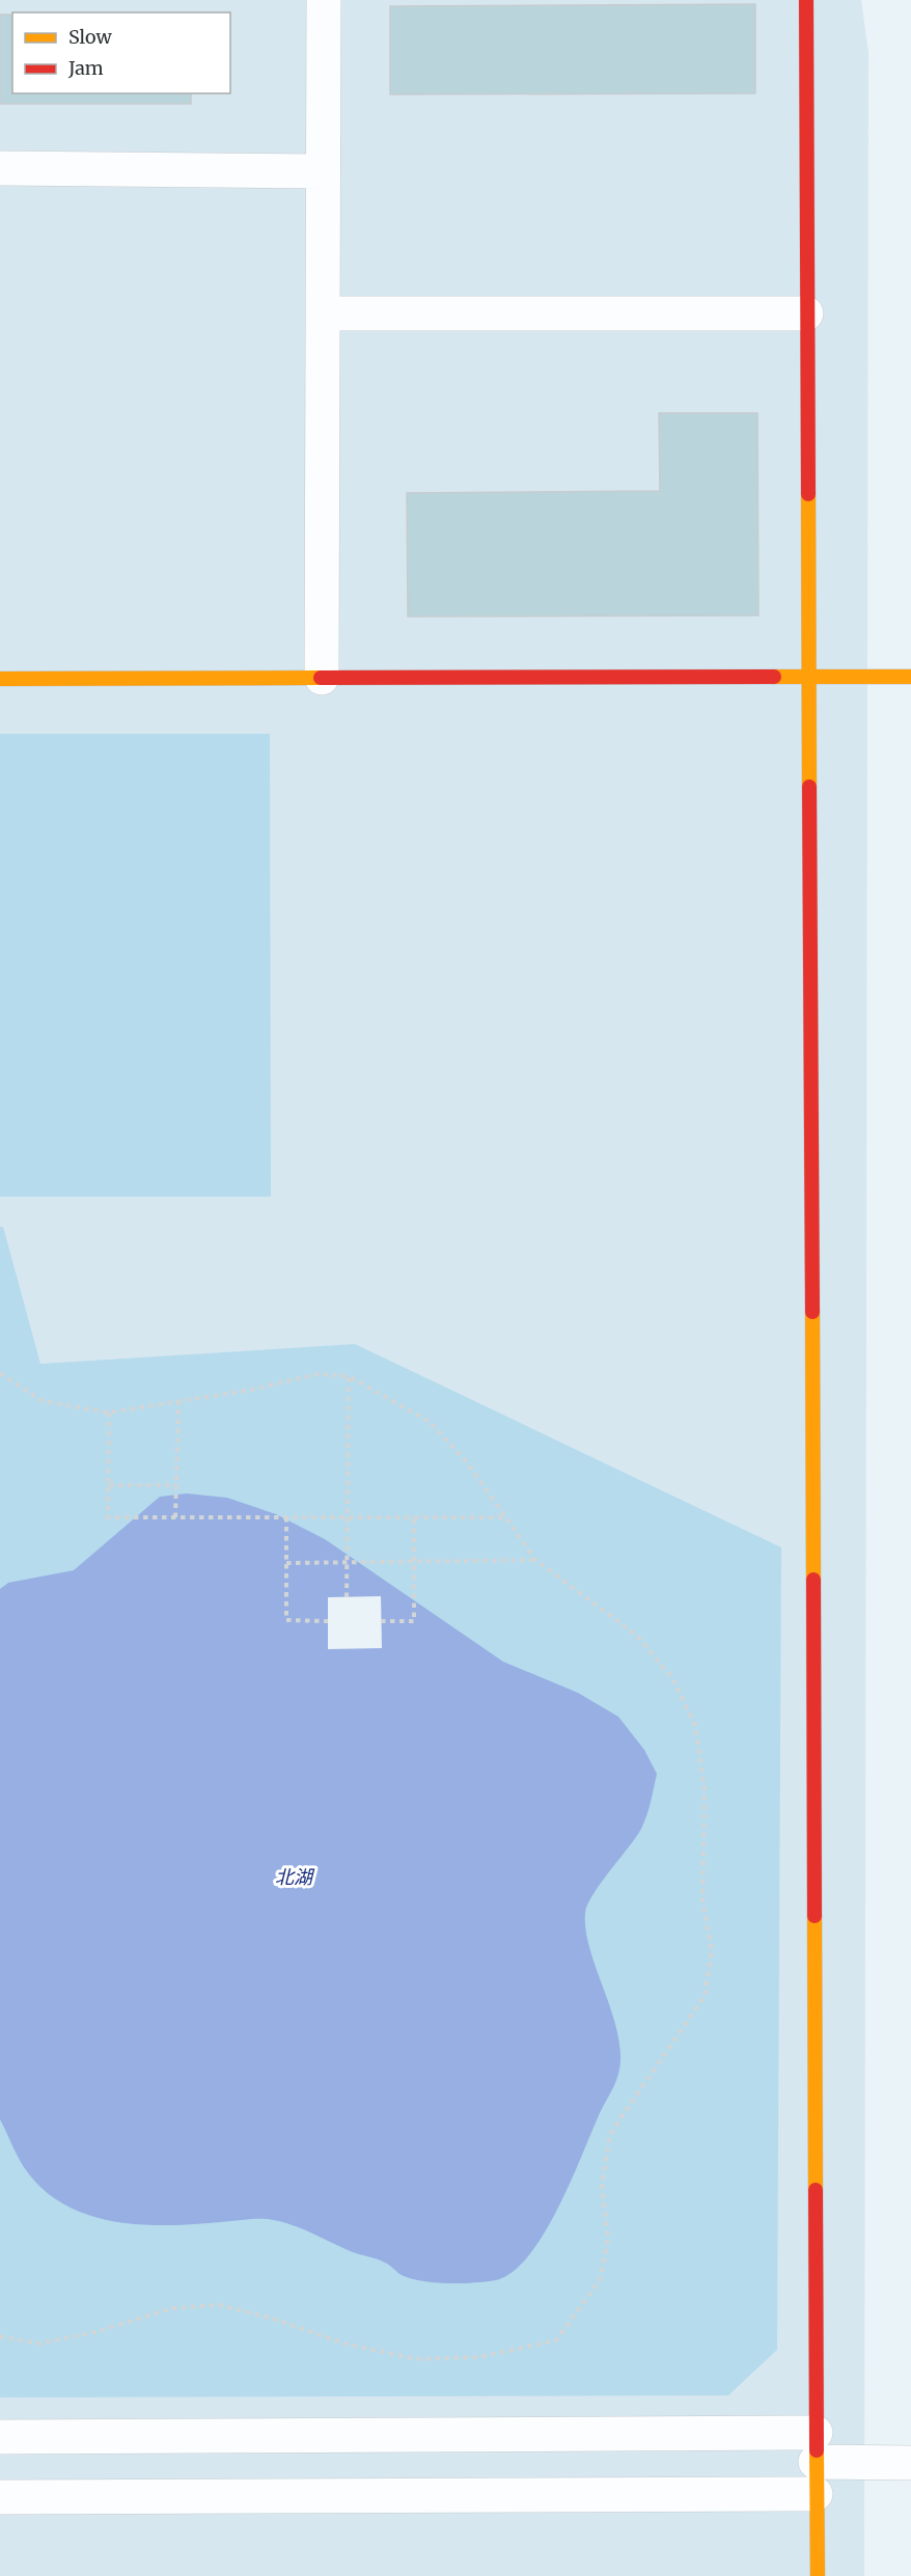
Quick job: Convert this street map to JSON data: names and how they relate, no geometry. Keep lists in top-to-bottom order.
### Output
{
  "water": ["北湖"],
  "legend": ["Slow", "Jam"]
}
